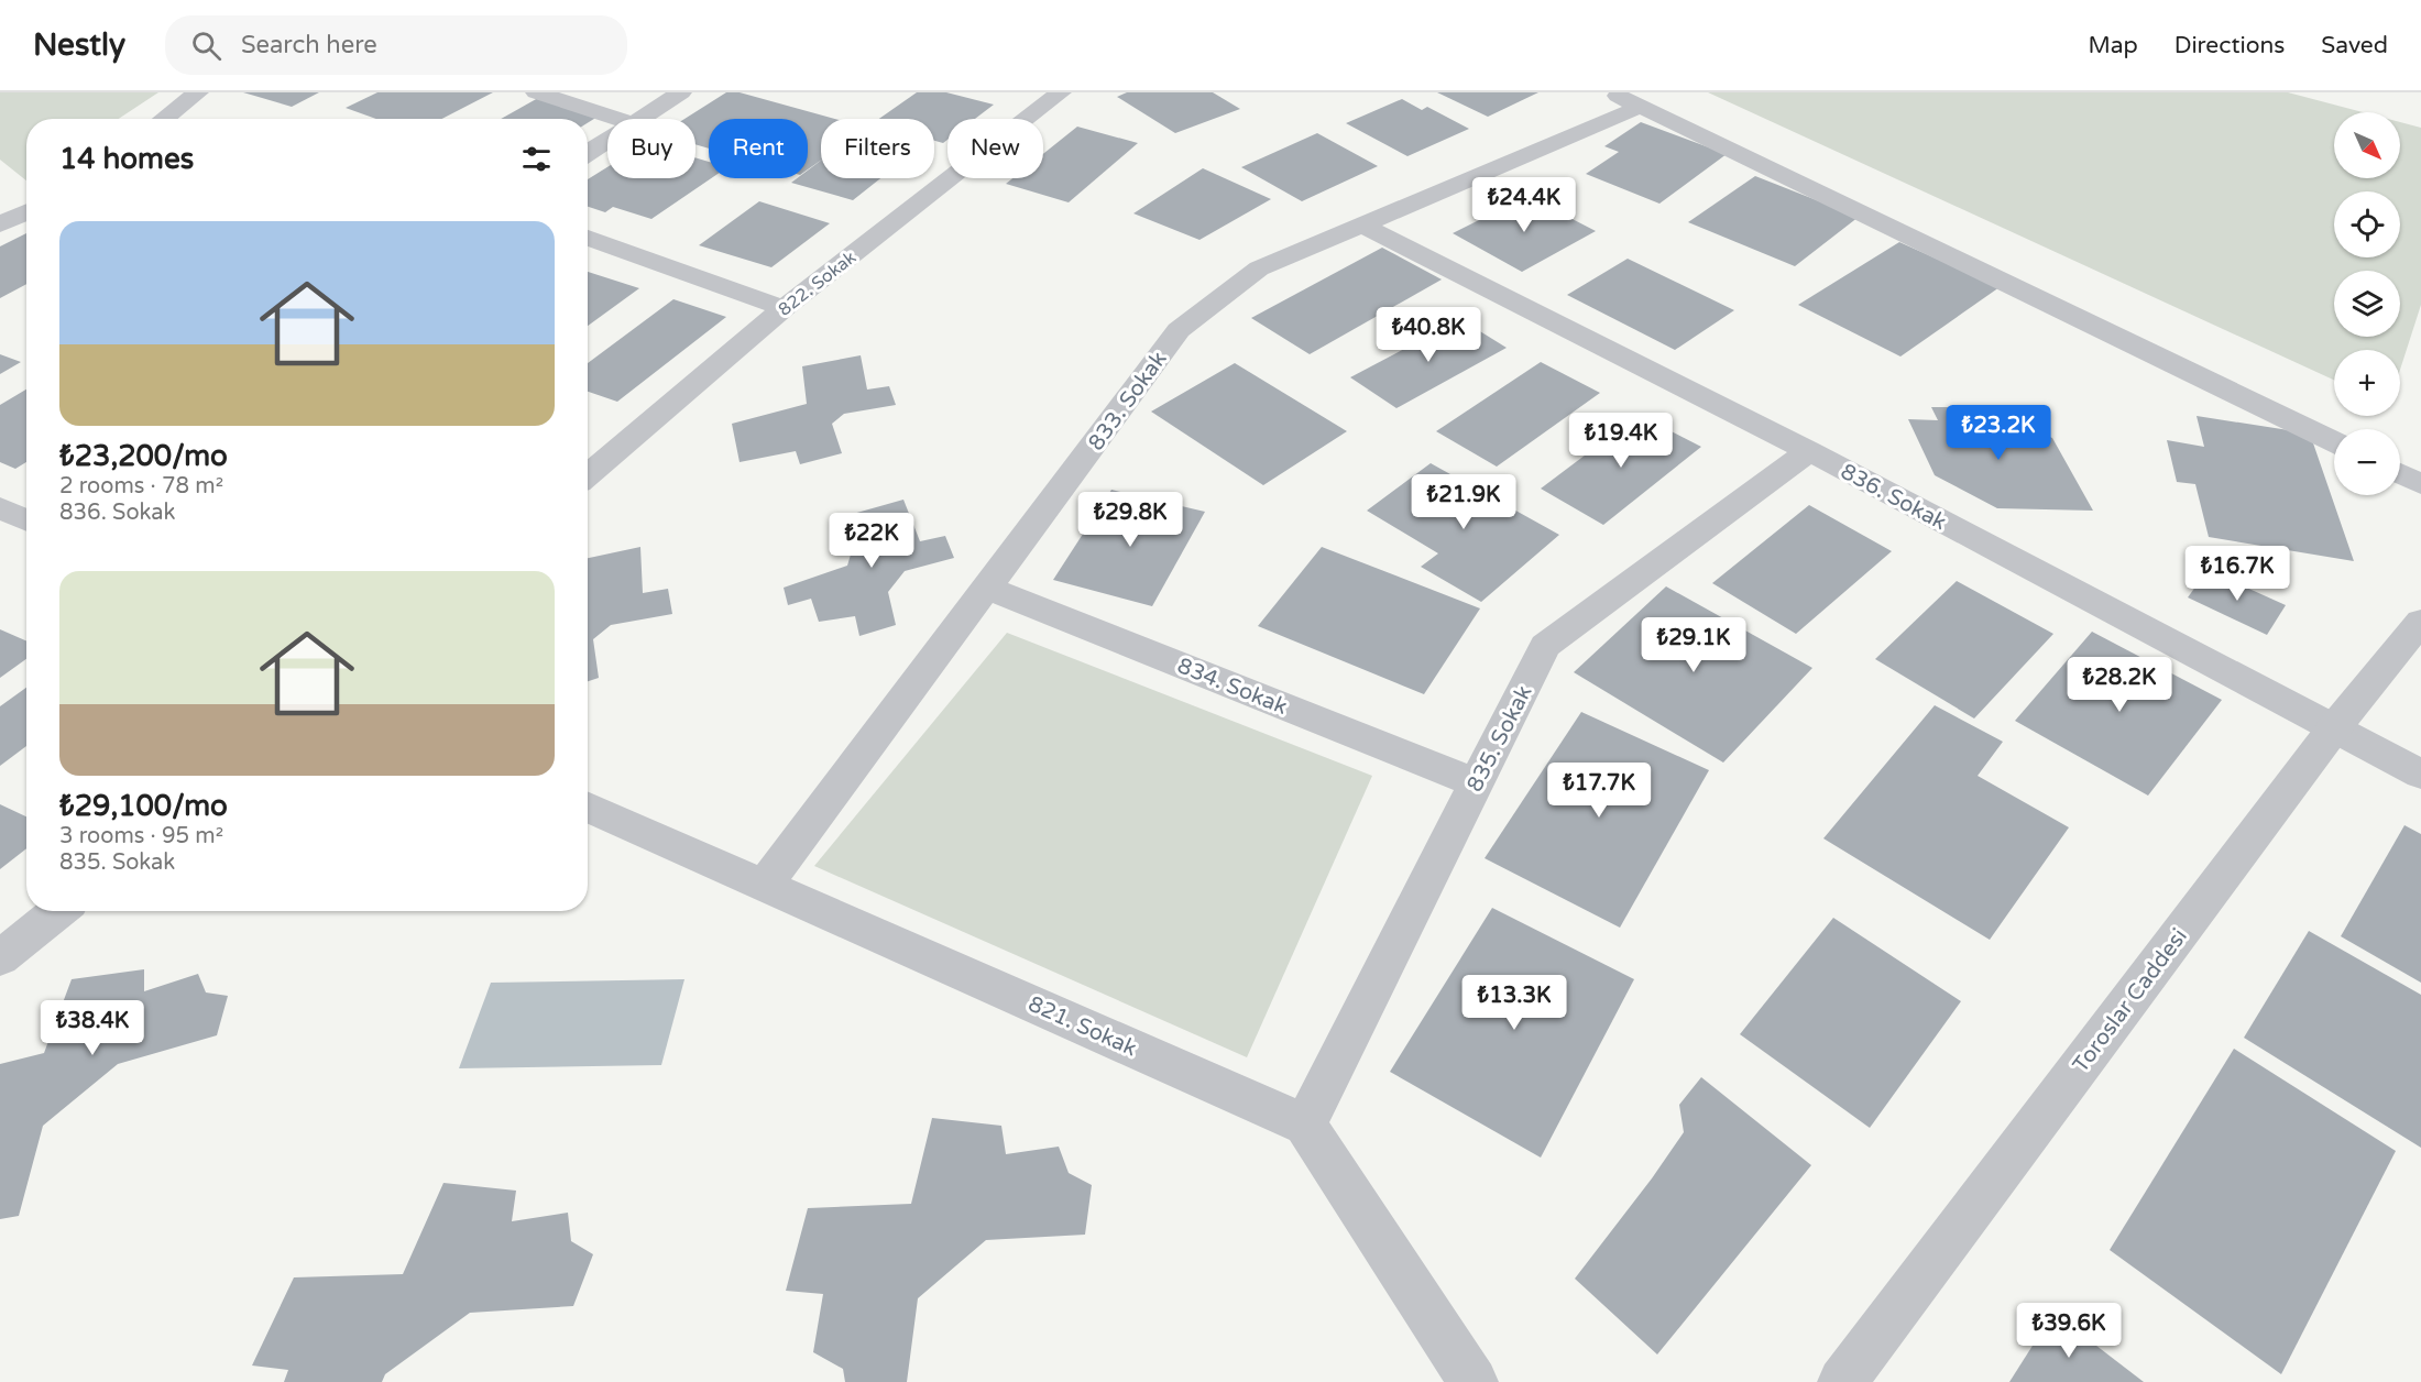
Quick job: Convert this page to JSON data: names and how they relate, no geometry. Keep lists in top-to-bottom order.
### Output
{
  "streets": {
    "street": [
      "822. Sokak",
      "833. Sokak",
      "836. Sokak",
      "834. Sokak",
      "835. Sokak",
      "Toroslar Caddesi",
      "821. Sokak"
    ]
  },
  "crossings": [
    ["833. Sokak", "836. Sokak"],
    ["833. Sokak", "834. Sokak"],
    ["833. Sokak", "821. Sokak"],
    ["836. Sokak", "835. Sokak"],
    ["836. Sokak", "Toroslar Caddesi"],
    ["834. Sokak", "835. Sokak"],
    ["835. Sokak", "821. Sokak"]
  ],
  "north": "bottom right",
  "page": {
    "header": "Nestly",
    "search": "Search here",
    "nav": ["Map", "Directions", "Saved"],
    "map_buttons": ["+", "−"],
    "chip": [
      "Buy",
      "Rent",
      "Filters",
      "New"
    ],
    "heading": "14 homes",
    "price": [
      "₺24.4K",
      "₺40.8K",
      "₺23.2K",
      "₺19.4K",
      "₺21.9K",
      "₺29.8K",
      "₺22K",
      "₺16.7K",
      "₺29.1K",
      "₺28.2K",
      "₺17.7K",
      "₺13.3K",
      "₺38.4K",
      "₺39.6K"
    ],
    "list": [
      {
        "name": "₺23,200/mo",
        "note": "2 rooms · 78 m² · 836. Sokak"
      },
      {
        "name": "₺29,100/mo",
        "note": "3 rooms · 95 m² · 835. Sokak"
      }
    ]
  }
}
